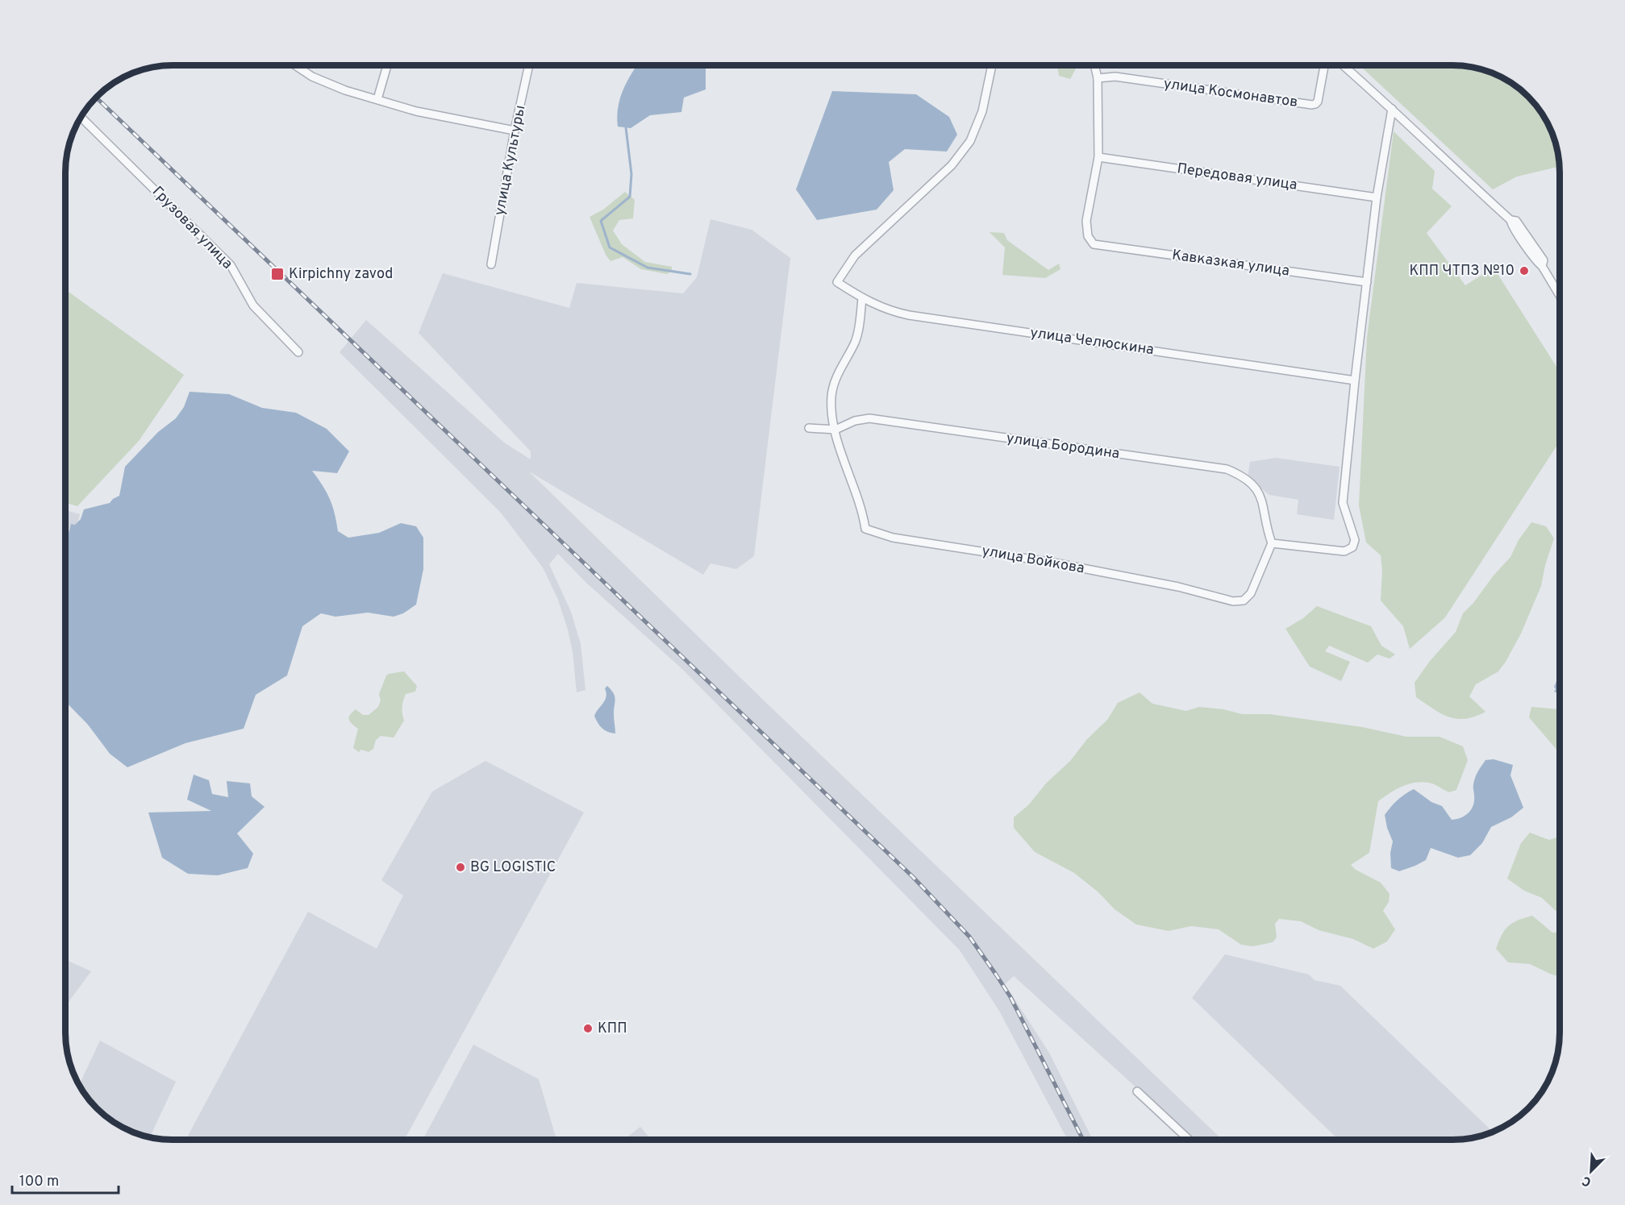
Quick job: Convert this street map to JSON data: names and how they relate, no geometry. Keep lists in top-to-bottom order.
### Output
{
  "streets": {
    "street": [
      "улица Космонавтов",
      "улица Культуры",
      "Передовая улица",
      "Грузовая улица",
      "Кавказкая улица",
      "улица Челюскина",
      "улица Бородина",
      "улица Войкова"
    ]
  },
  "crossings": [
    ["Передовая улица", "Кавказкая улица"],
    ["улица Бородина", "улица Войкова"]
  ],
  "places": {
    "other": ["КПП ЧТПЗ №10", "BG LOGISTIC", "КПП"],
    "transit": ["Kirpichny zavod"]
  },
  "scale_bar": "100 m",
  "north": "bottom left"
}
